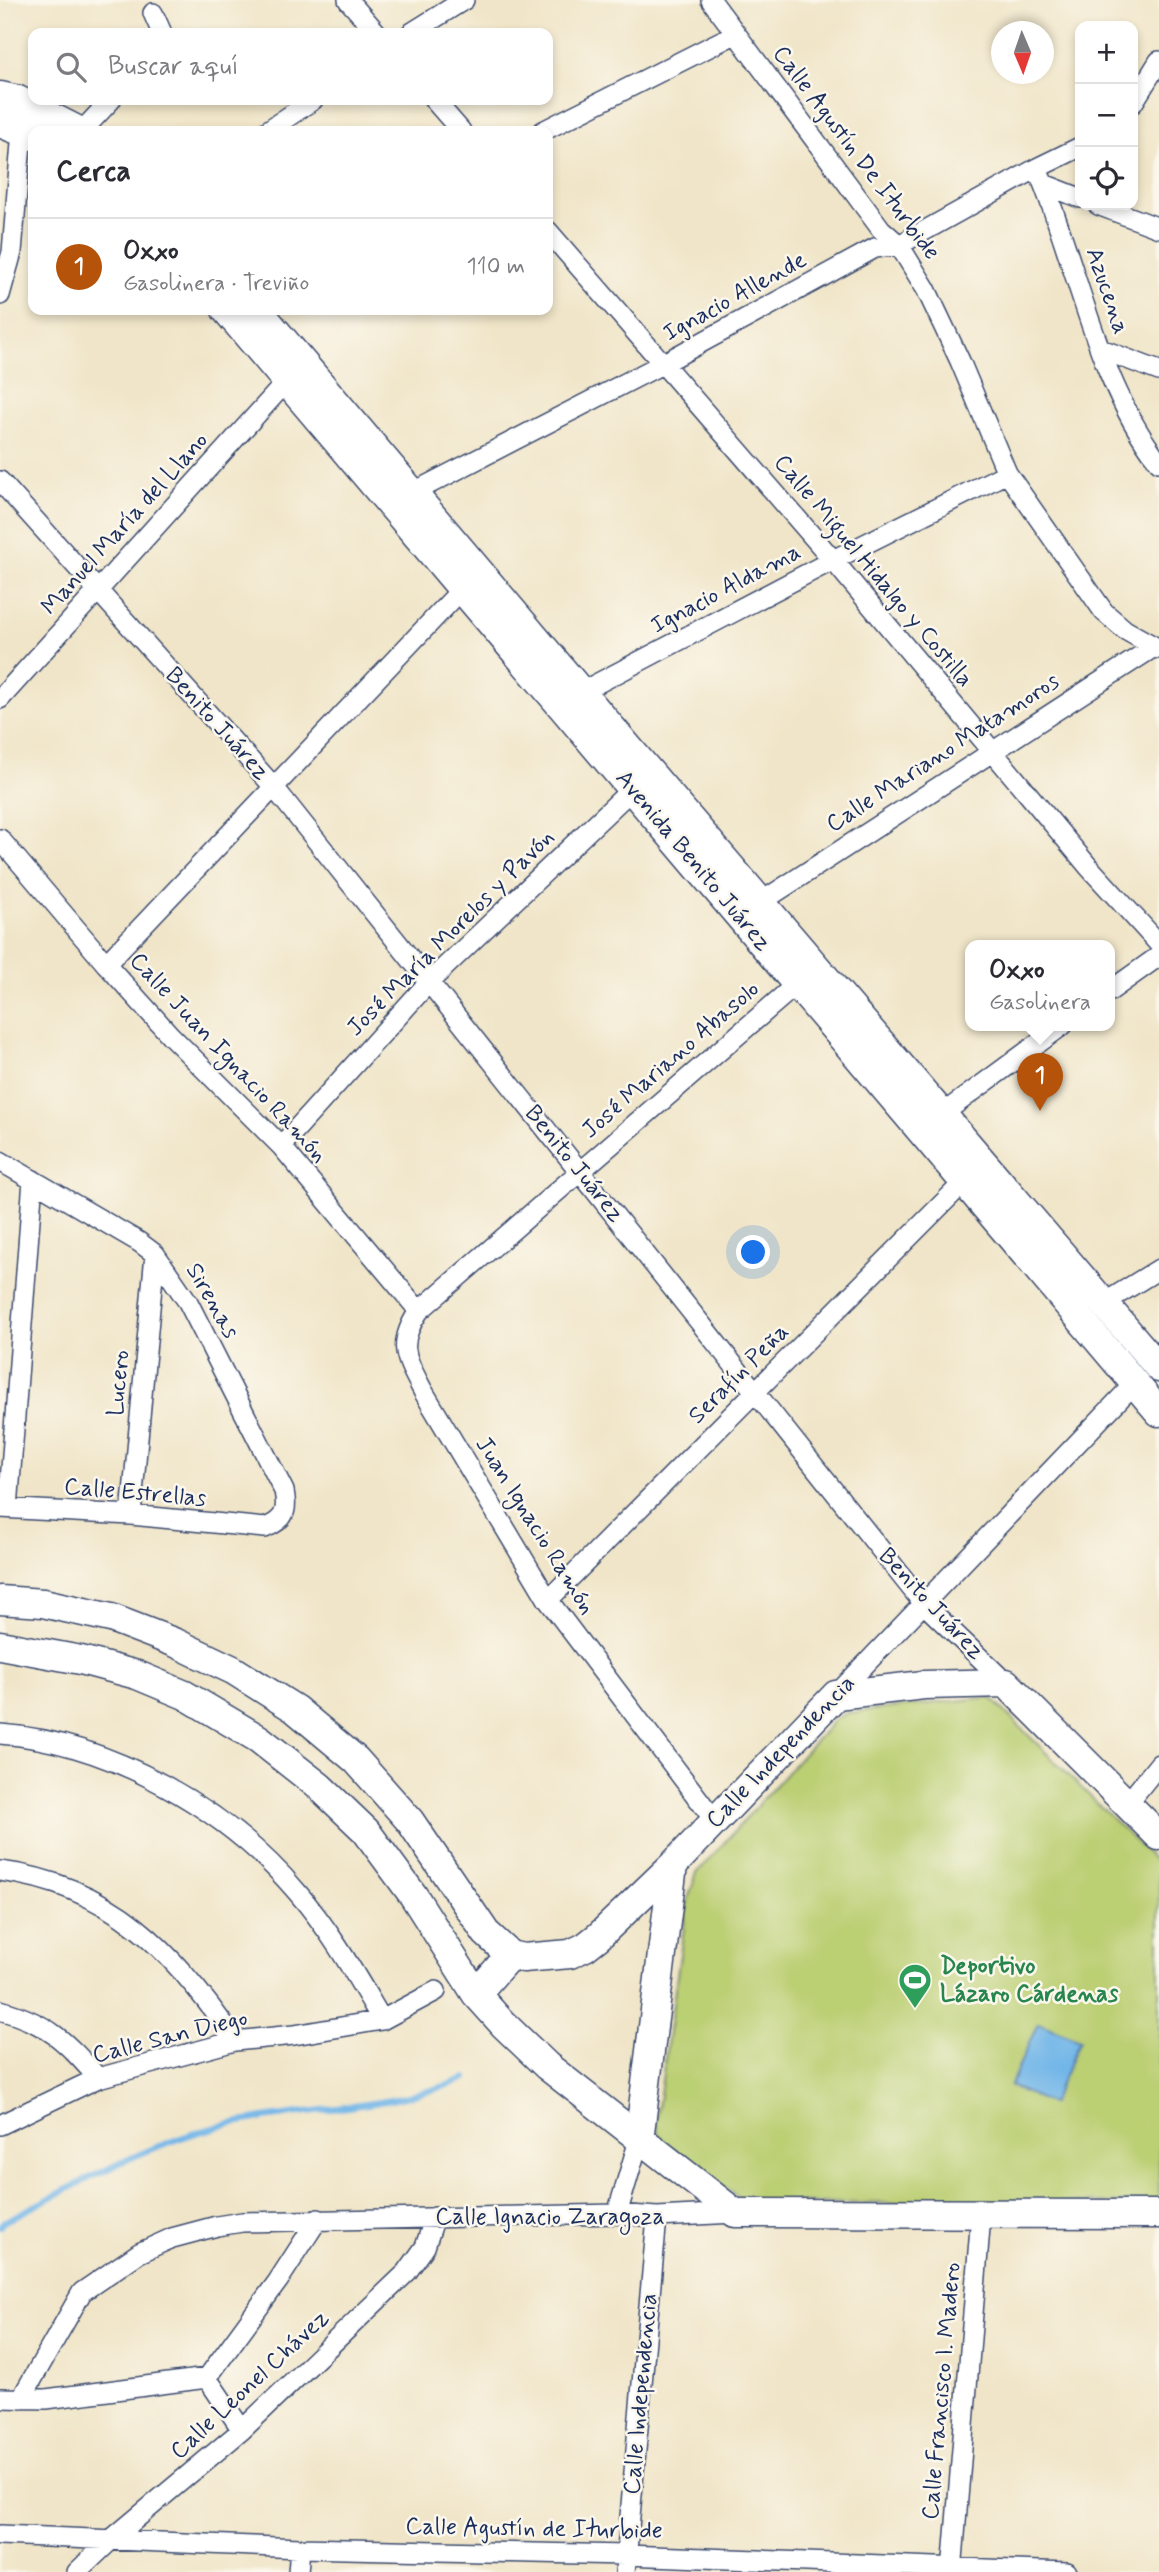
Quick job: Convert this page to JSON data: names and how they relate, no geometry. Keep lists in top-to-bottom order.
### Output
{
  "streets": {
    "main road": [
      "Benito Juárez",
      "Avenida Benito Juárez",
      "Calle Independencia",
      "Calle Ignacio Zaragoza"
    ],
    "street": [
      "Calle Agustín De Iturbide",
      "Azucena",
      "Ignacio Allende",
      "Manuel María del Llano",
      "Calle Miguel Hidalgo y Costilla",
      "Ignacio Aldama",
      "Calle Mariano Matamoros",
      "José María Morelos y Pavón",
      "Calle Juan Ignacio Ramón",
      "José Mariano Abasolo",
      "Sirenas",
      "Serafín Peña",
      "Lucero",
      "Calle Estrellas",
      "Juan Ignacio Ramón",
      "Calle San Diego",
      "Calle Leonel Chávez",
      "Calle Francisco I. Madero",
      "Calle Agustín de Iturbide"
    ]
  },
  "crossings": [
    ["Calle Agustín De Iturbide", "Ignacio Allende"],
    ["Calle Agustín De Iturbide", "Ignacio Aldama"],
    ["Calle Agustín De Iturbide", "Calle Mariano Matamoros"],
    ["Azucena", "Ignacio Allende"],
    ["Ignacio Allende", "Calle Miguel Hidalgo y Costilla"],
    ["Ignacio Allende", "Avenida Benito Juárez"],
    ["Manuel María del Llano", "Benito Juárez"],
    ["Manuel María del Llano", "Avenida Benito Juárez"],
    ["Calle Miguel Hidalgo y Costilla", "Ignacio Aldama"],
    ["Calle Miguel Hidalgo y Costilla", "Calle Mariano Matamoros"],
    ["Ignacio Aldama", "Avenida Benito Juárez"],
    ["Benito Juárez", "José María Morelos y Pavón"],
    ["Benito Juárez", "José Mariano Abasolo"],
    ["Benito Juárez", "Serafín Peña"],
    ["Benito Juárez", "Calle Independencia"],
    ["Calle Mariano Matamoros", "Avenida Benito Juárez"],
    ["Avenida Benito Juárez", "José María Morelos y Pavón"],
    ["Avenida Benito Juárez", "José Mariano Abasolo"],
    ["Avenida Benito Juárez", "Serafín Peña"],
    ["Avenida Benito Juárez", "Calle Independencia"],
    ["José María Morelos y Pavón", "Calle Juan Ignacio Ramón"],
    ["Calle Juan Ignacio Ramón", "José Mariano Abasolo"],
    ["Calle Juan Ignacio Ramón", "Juan Ignacio Ramón"],
    ["José Mariano Abasolo", "Juan Ignacio Ramón"],
    ["Sirenas", "Lucero"],
    ["Sirenas", "Calle Estrellas"],
    ["Serafín Peña", "Juan Ignacio Ramón"],
    ["Lucero", "Calle Estrellas"],
    ["Juan Ignacio Ramón", "Calle Independencia"],
    ["Calle Independencia", "Calle Ignacio Zaragoza"],
    ["Calle Independencia", "Calle Agustín de Iturbide"],
    ["Calle Ignacio Zaragoza", "Calle Leonel Chávez"],
    ["Calle Ignacio Zaragoza", "Calle Francisco I. Madero"],
    ["Calle Leonel Chávez", "Calle Agustín de Iturbide"],
    ["Calle Francisco I. Madero", "Calle Agustín de Iturbide"]
  ],
  "places": {
    "sports": ["Deportivo Lázaro Cárdenas"]
  },
  "north": "bottom",
  "page": {
    "map_buttons": ["+", "−"],
    "search": "Buscar aquí",
    "heading": "Cerca",
    "list": [
      {
        "mark": "1",
        "name": "Oxxo",
        "note": "Gasolinera · Treviño",
        "value": "110 m"
      }
    ],
    "popup": ["Oxxo", "Gasolinera"],
    "pins": "1"
  }
}
